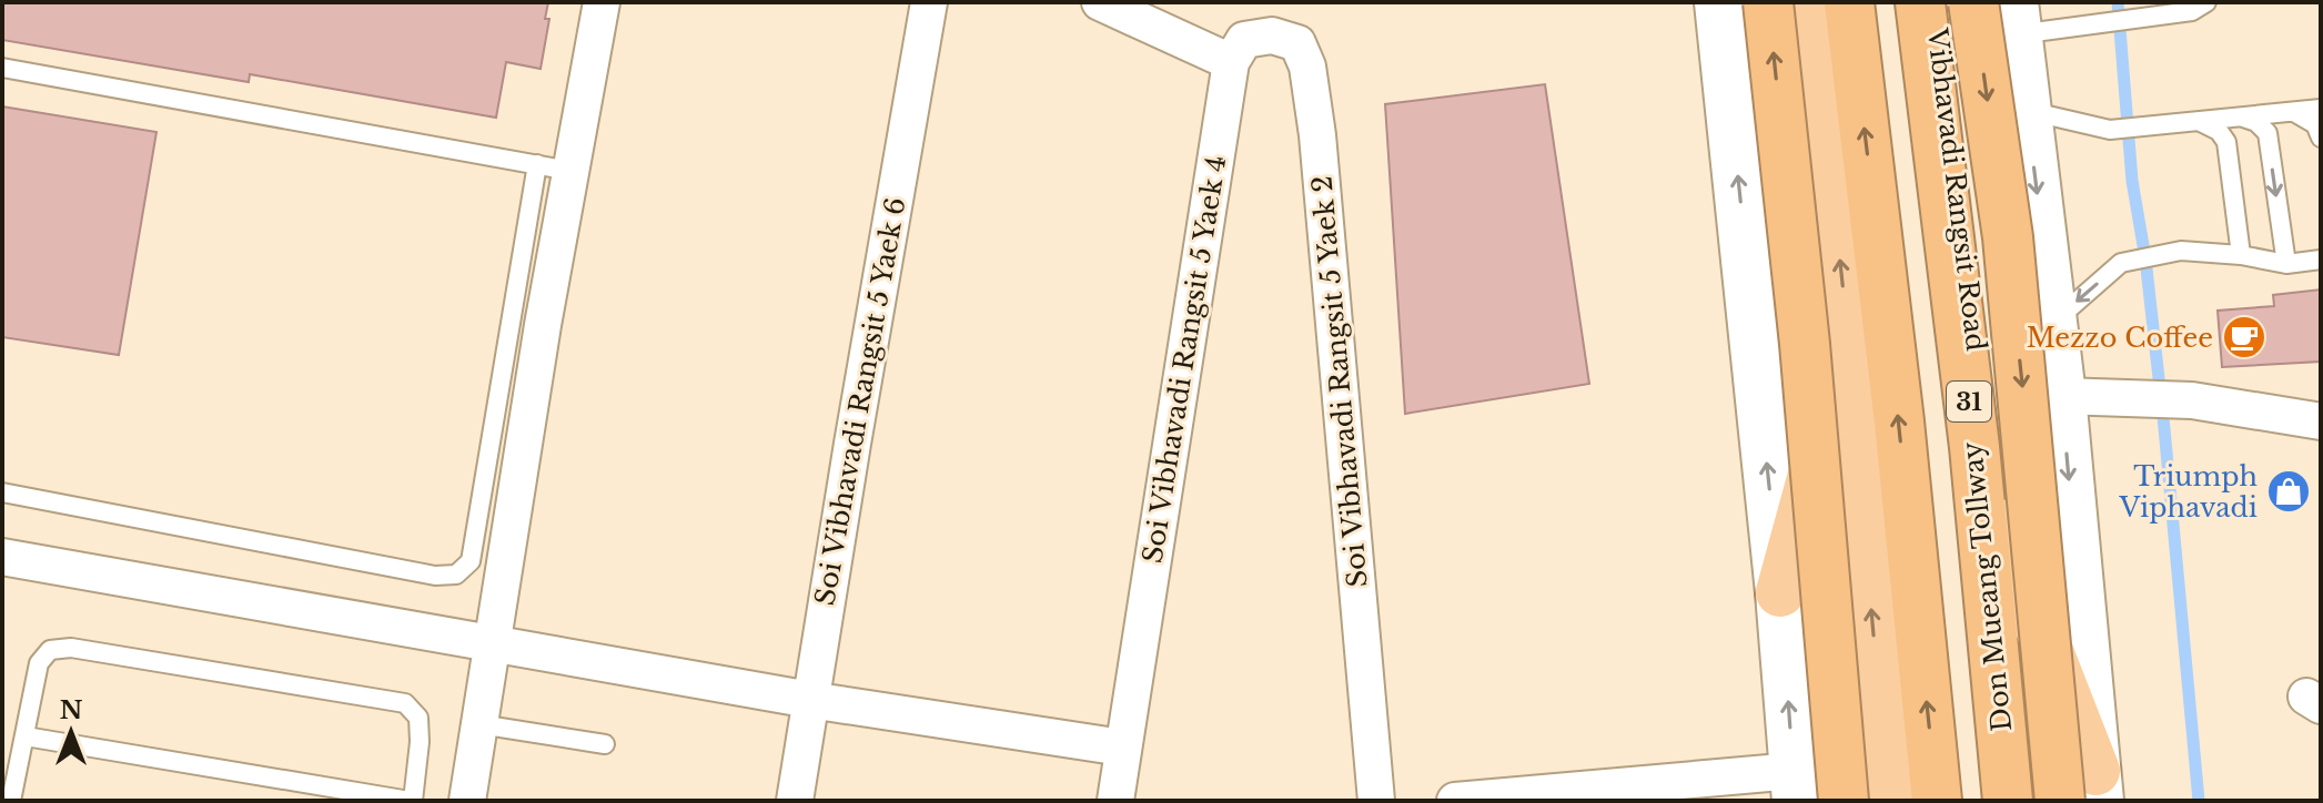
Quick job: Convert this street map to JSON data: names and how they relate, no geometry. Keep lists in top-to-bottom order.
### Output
{
  "streets": {
    "highway": ["Vibhavadi Rangsit Road", "31", "Don Mueang Tollway"],
    "street": ["Soi Vibhavadi Rangsit 5 Yaek 4", "Soi Vibhavadi Rangsit 5 Yaek 2", "Soi Vibhavadi Rangsit 5 Yaek 6"]
  },
  "crossings": [
    ["Soi Vibhavadi Rangsit 5 Yaek 4", "Soi Vibhavadi Rangsit 5 Yaek 2"]
  ],
  "places": {
    "cafe": ["Mezzo Coffee"],
    "shop": ["Triumph Viphavadi"]
  },
  "north": "top"
}
